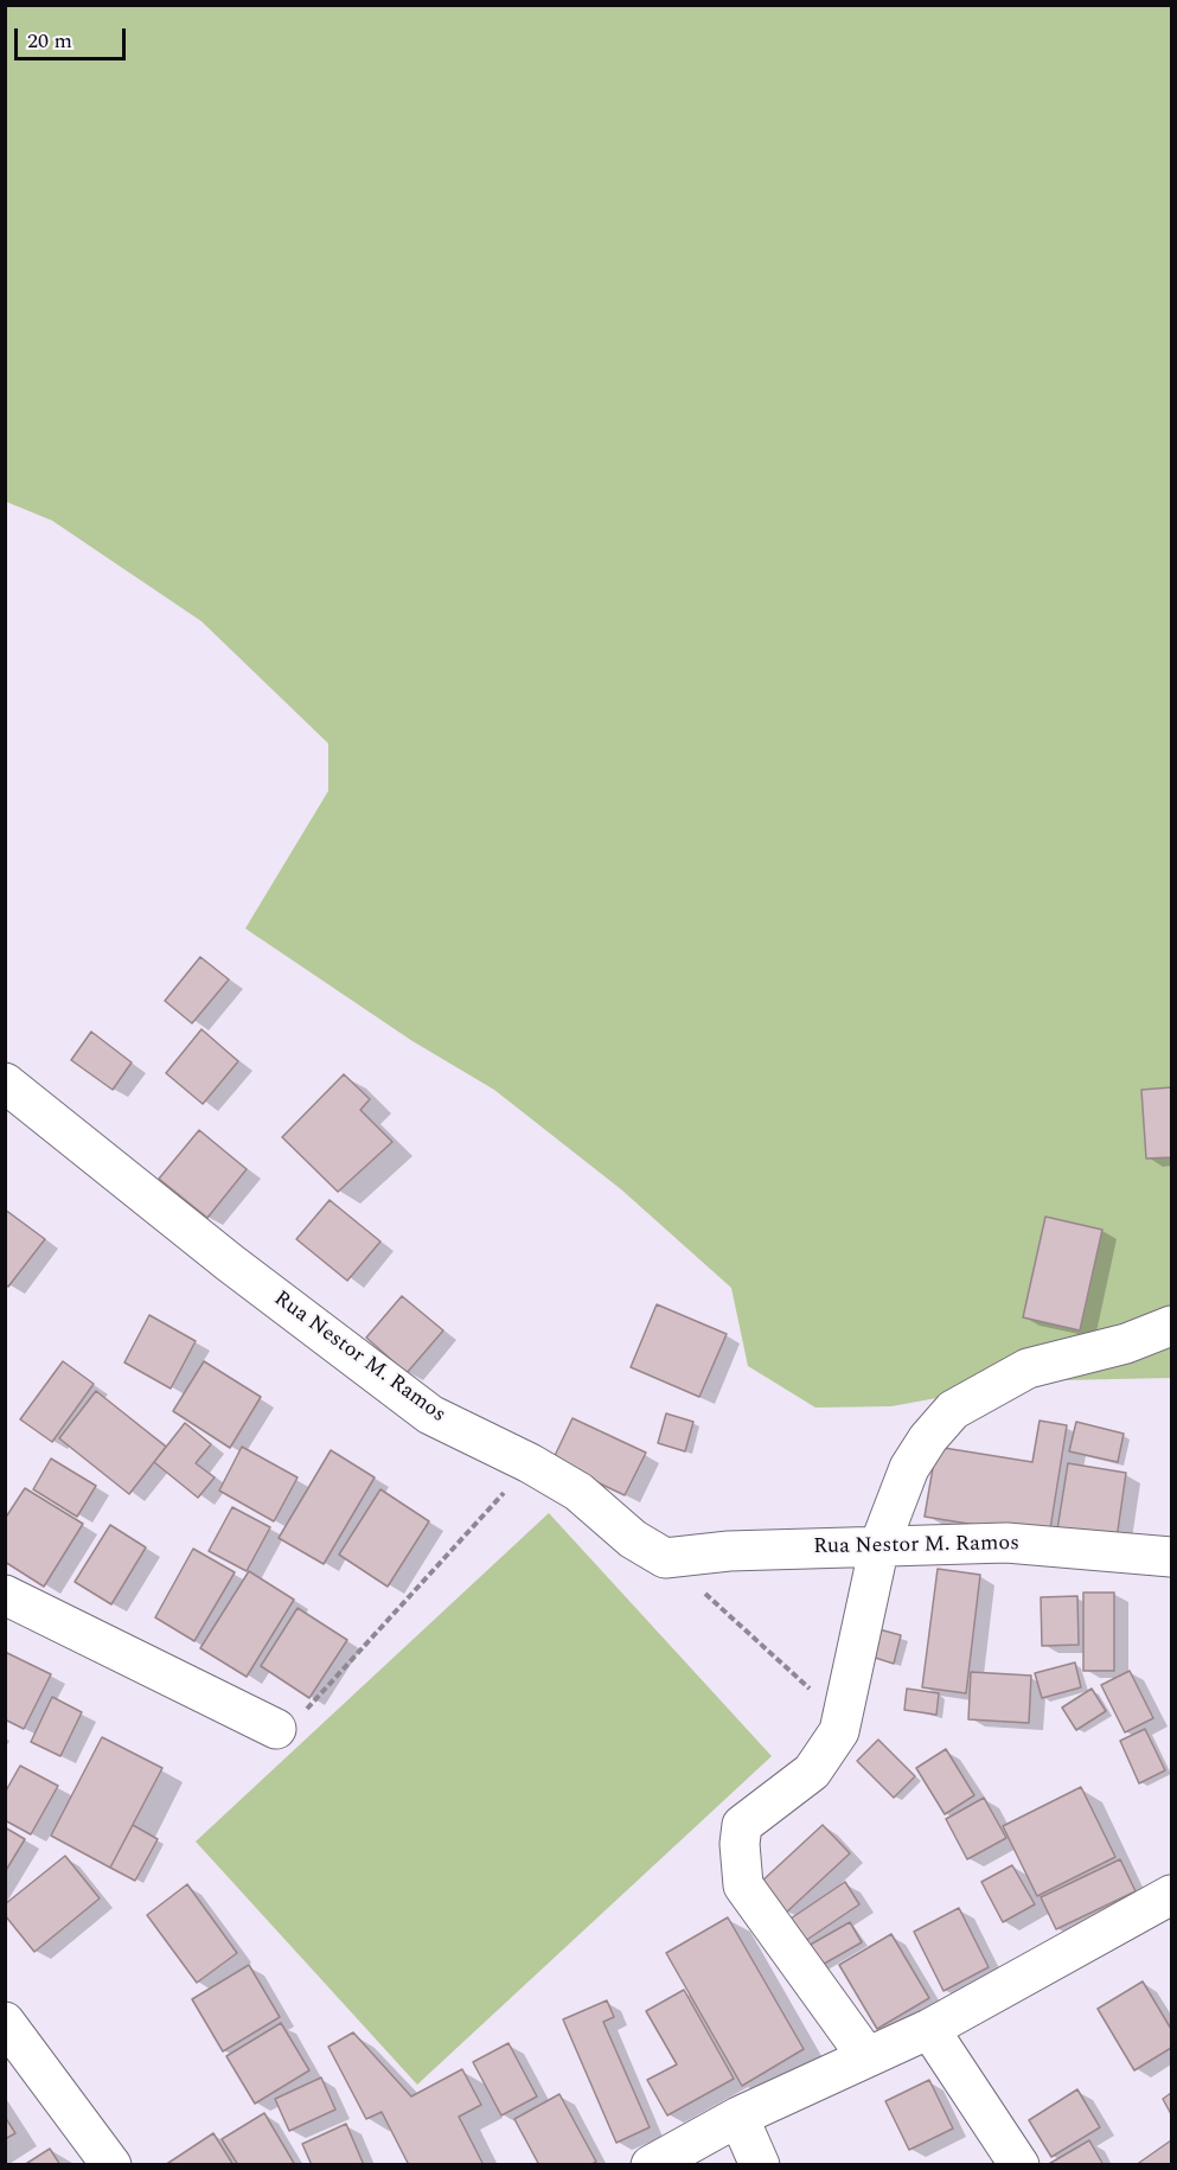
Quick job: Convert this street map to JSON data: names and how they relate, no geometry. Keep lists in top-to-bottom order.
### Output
{
  "streets": {
    "street": ["Rua Nestor M. Ramos"]
  },
  "scale_bar": "20 m"
}
